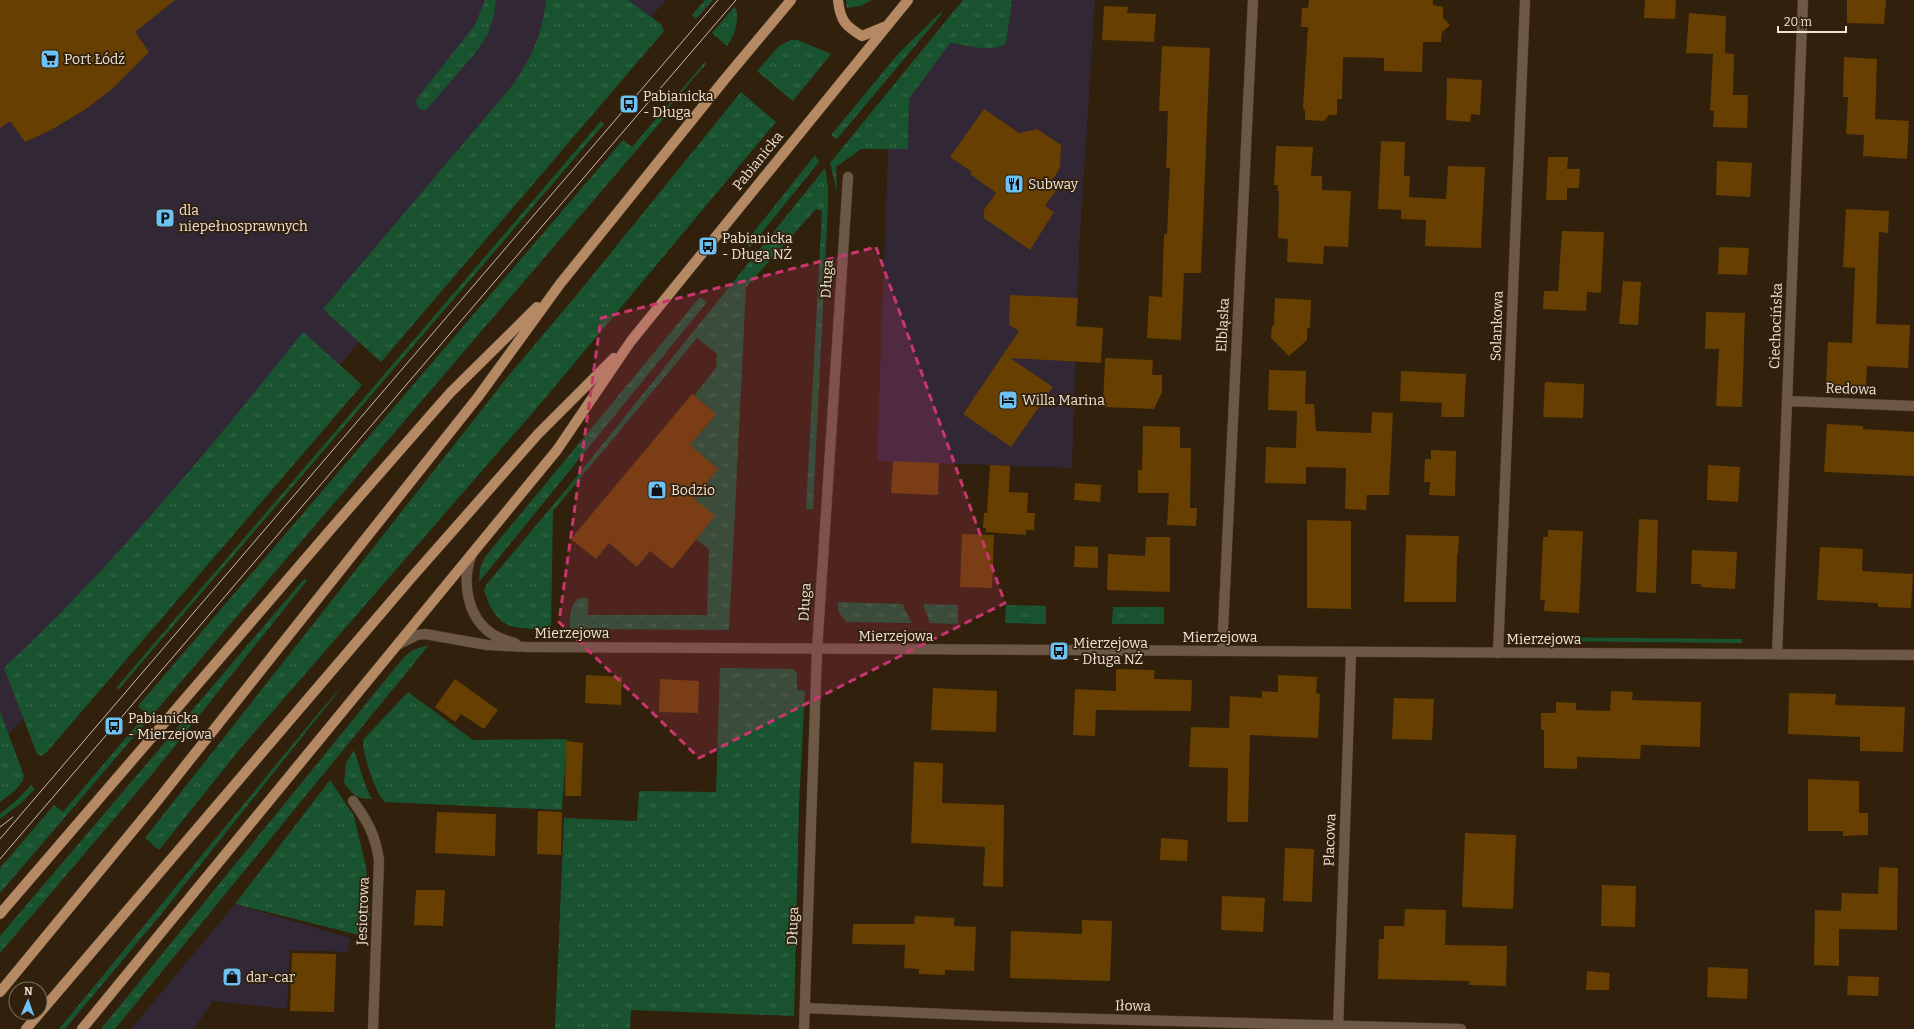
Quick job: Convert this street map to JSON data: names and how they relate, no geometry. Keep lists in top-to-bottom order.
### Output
{
  "streets": {
    "main road": ["Pabianicka"],
    "street": [
      "Długa",
      "Elbląska",
      "Solankowa",
      "Ciechocińska",
      "Redowa",
      "Mierzejowa",
      "Placowa",
      "Jesiotrowa",
      "Iłowa"
    ]
  },
  "crossings": [
    ["Długa", "Mierzejowa"],
    ["Długa", "Iłowa"],
    ["Elbląska", "Mierzejowa"],
    ["Solankowa", "Mierzejowa"],
    ["Ciechocińska", "Redowa"],
    ["Ciechocińska", "Mierzejowa"],
    ["Mierzejowa", "Placowa"],
    ["Placowa", "Iłowa"]
  ],
  "places": {
    "supermarket": ["Port Łódź"],
    "bus stop": [
      "Pabianicka - Długa",
      "Pabianicka - Długa NŻ",
      "Mierzejowa - Długa NŻ",
      "Pabianicka - Mierzejowa"
    ],
    "restaurant": ["Subway"],
    "parking": ["dla niepełnosprawnych"],
    "hotel": ["Willa Marina"],
    "shop": ["Bodzio", "dar-car"]
  },
  "scale_bar": "20 m",
  "north": "top"
}
